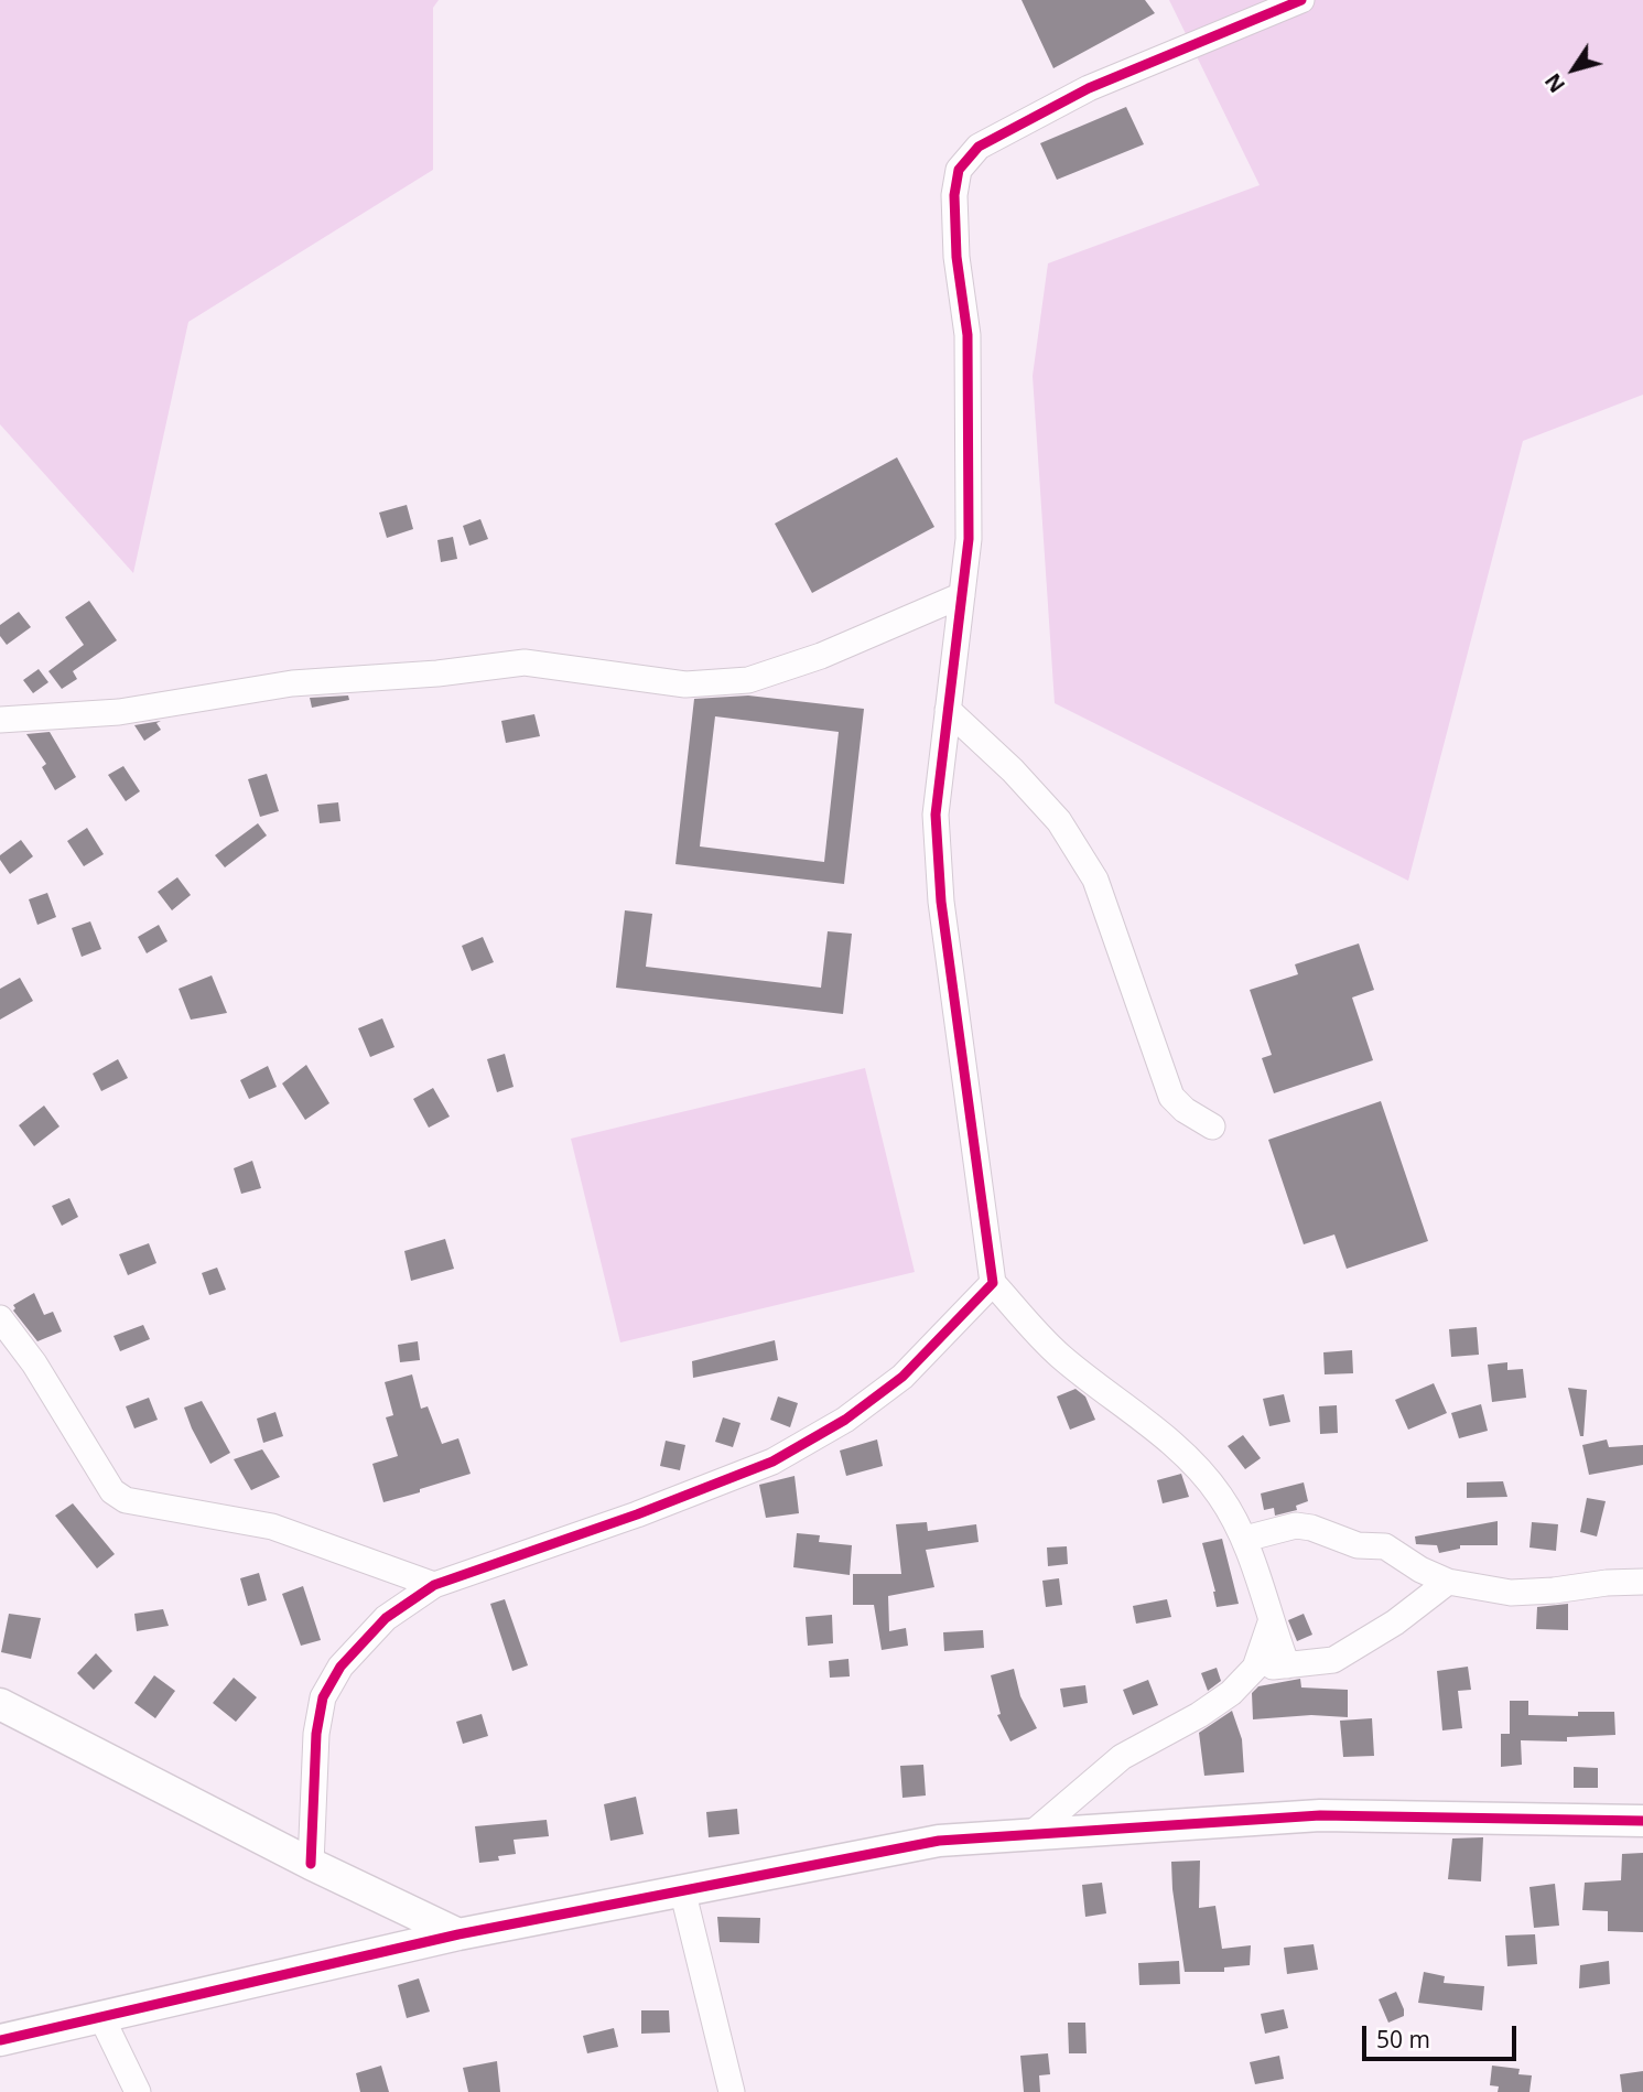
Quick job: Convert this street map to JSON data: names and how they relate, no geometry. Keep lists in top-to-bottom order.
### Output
{
  "scale_bar": "50 m",
  "north": "bottom left"
}
